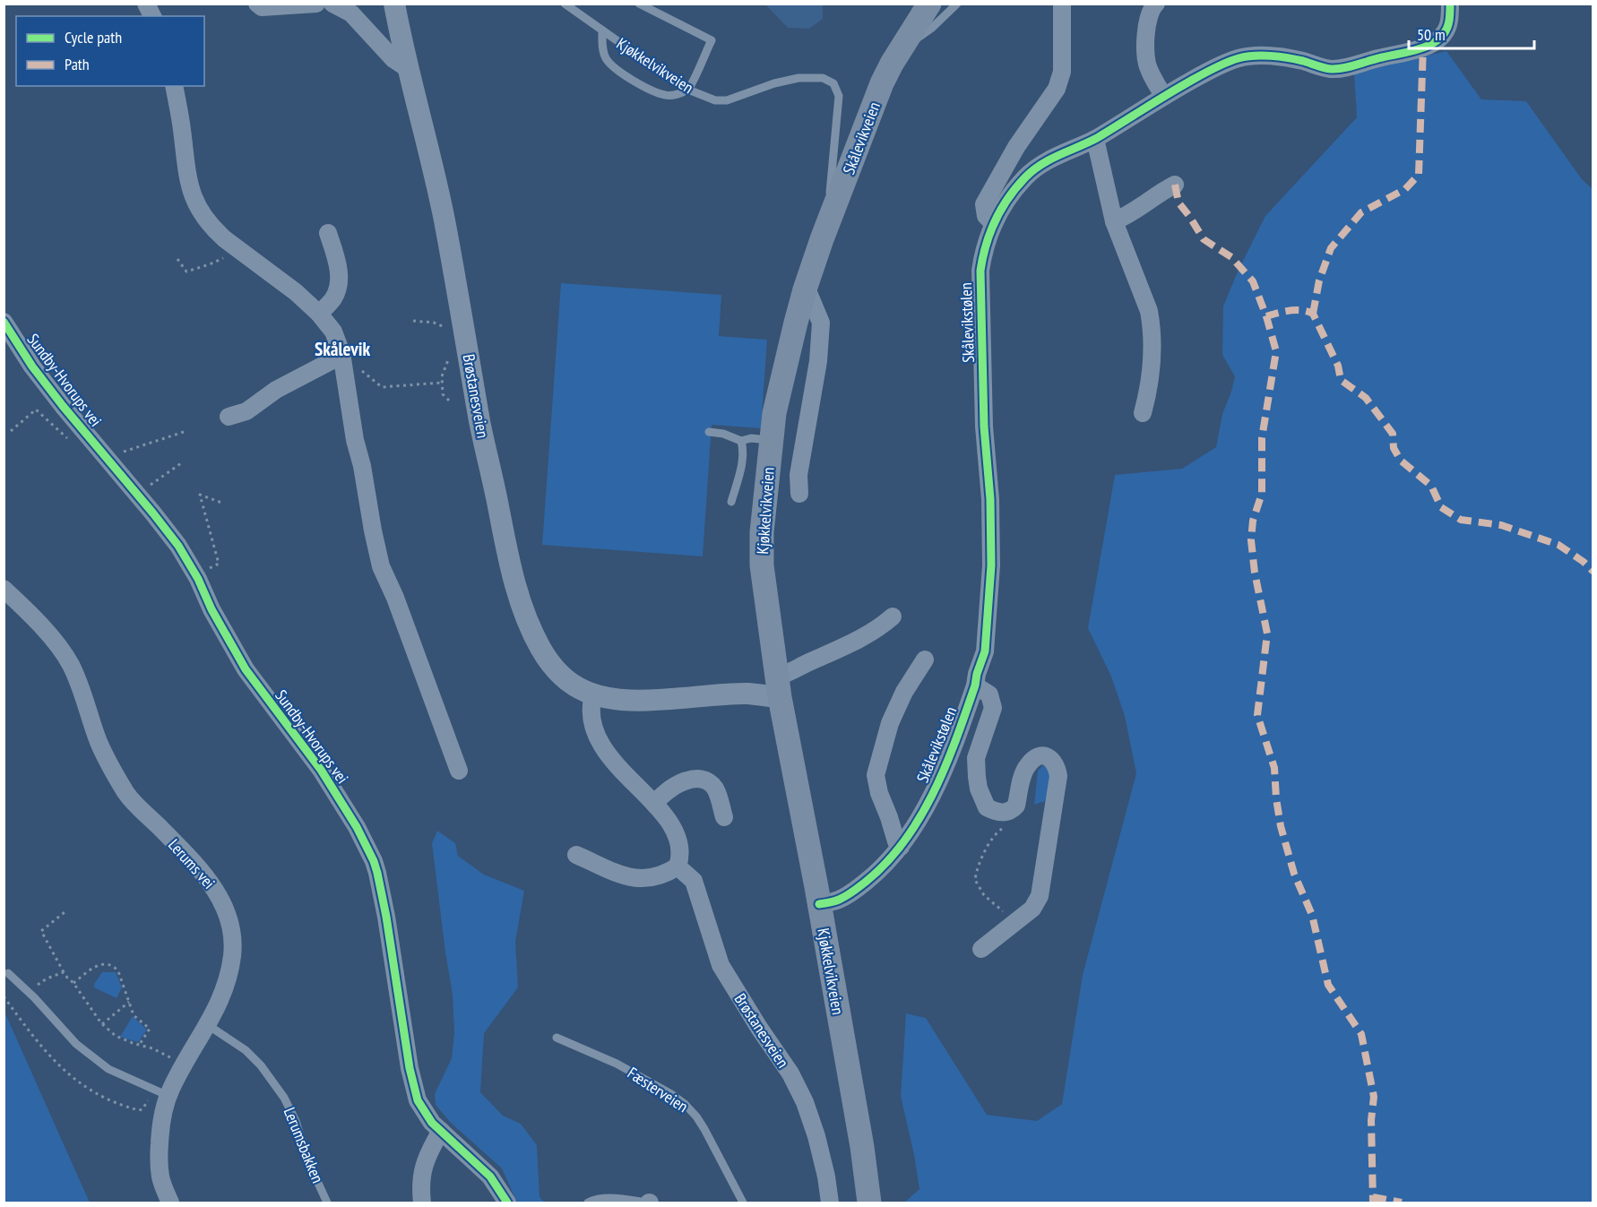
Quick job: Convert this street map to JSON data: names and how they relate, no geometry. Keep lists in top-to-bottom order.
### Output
{
  "streets": {
    "main road": ["Kjøkkelvikveien", "Skålevikveien"],
    "street": [
      "Skålevikstølen",
      "Sundby-Hvorups vei",
      "Brøstanesveien",
      "Lerums vei"
    ],
    "lane": ["Fæsterveien", "Lerumsbakken"]
  },
  "crossings": [
    ["Kjøkkelvikveien", "Skålevikveien"],
    ["Kjøkkelvikveien", "Skålevikstølen"],
    ["Kjøkkelvikveien", "Brøstanesveien"],
    ["Lerums vei", "Lerumsbakken"]
  ],
  "districts": ["Skålevik"],
  "legend": ["Cycle path", "Path"],
  "scale_bar": "50 m"
}
